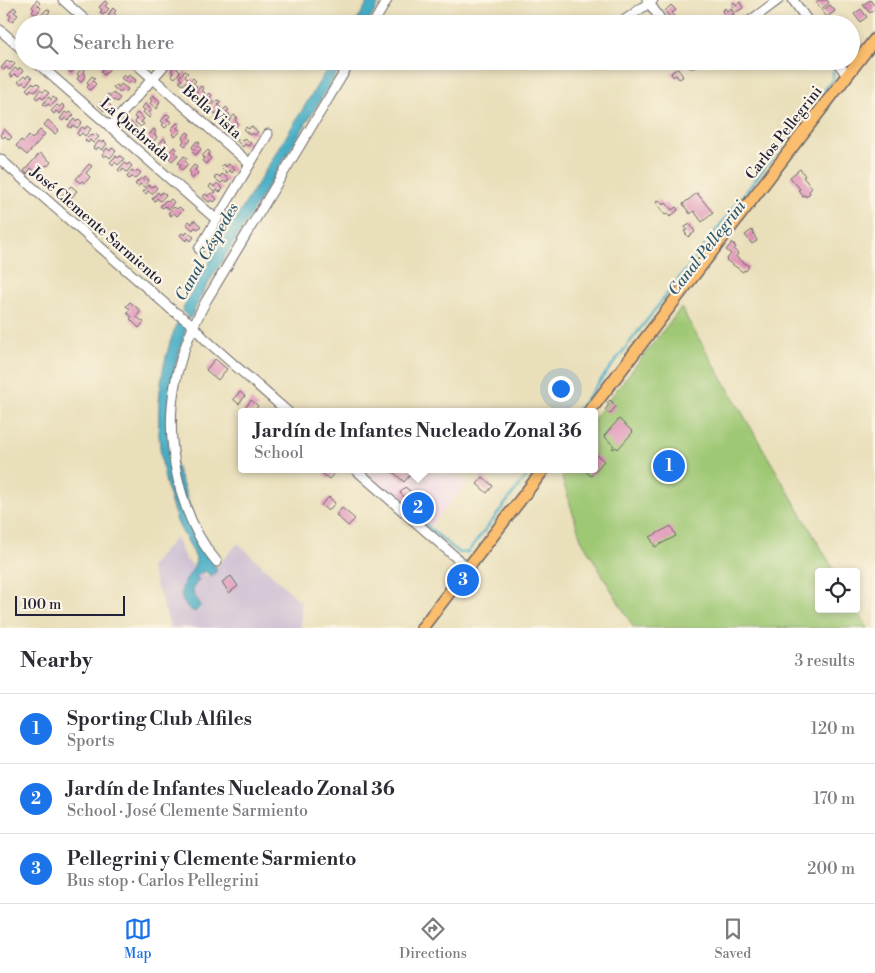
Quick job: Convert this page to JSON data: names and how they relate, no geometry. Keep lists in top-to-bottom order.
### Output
{
  "streets": {
    "main road": ["Carlos Pellegrini"],
    "street": ["Bella Vista", "La Quebrada", "José Clemente Sarmiento"]
  },
  "water": ["Canal Pellegrini", "Canal Céspedes"],
  "scale_bar": "100 m",
  "page": {
    "search": "Search here",
    "popup": ["Jardín de Infantes Nucleado Zonal 36", "School"],
    "pins": ["1", "2", "3"],
    "scale": "100 m",
    "heading": ["Nearby", "3 results"],
    "list": [
      {
        "mark": "1",
        "name": "Sporting Club Alfiles",
        "note": "Sports",
        "value": "120 m"
      },
      {
        "mark": "2",
        "name": "Jardín de Infantes Nucleado Zonal 36",
        "note": "School · José Clemente Sarmiento",
        "value": "170 m"
      },
      {
        "mark": "3",
        "name": "Pellegrini y Clemente Sarmiento",
        "note": "Bus stop · Carlos Pellegrini",
        "value": "200 m"
      }
    ],
    "nav": ["Map", "Directions", "Saved"]
  }
}
